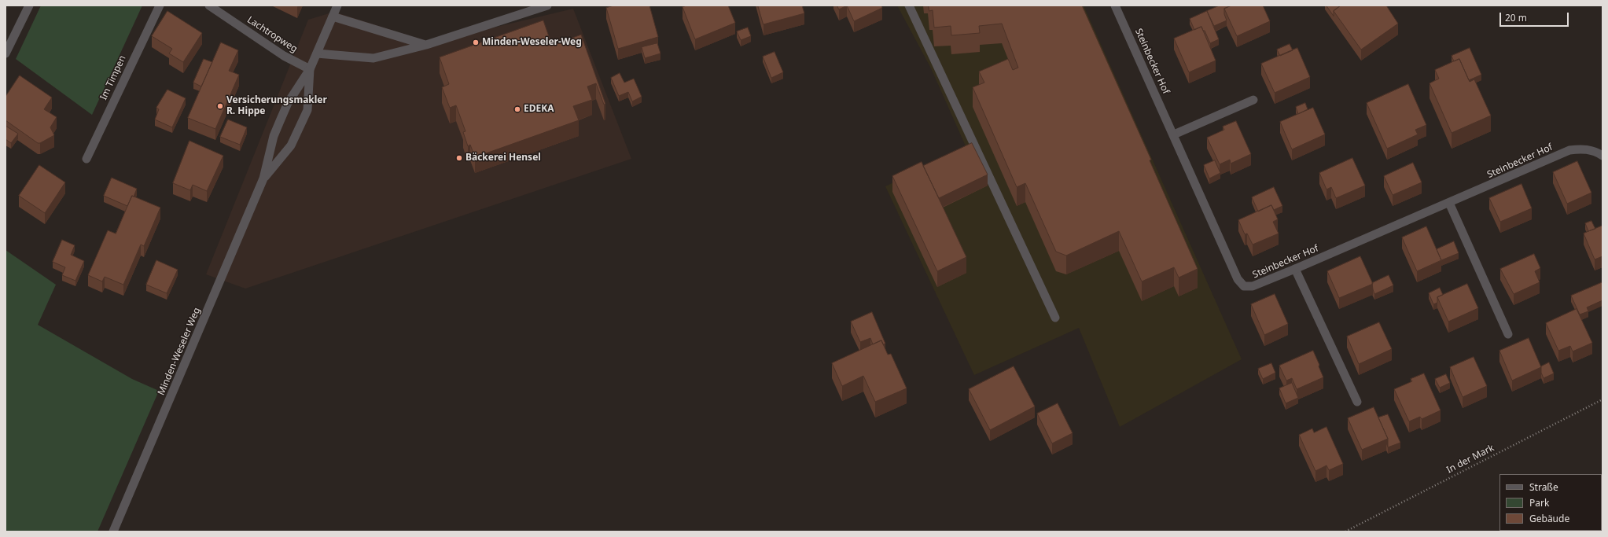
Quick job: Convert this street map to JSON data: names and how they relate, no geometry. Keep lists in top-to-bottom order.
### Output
{
  "streets": {
    "street": [
      "Lachtropweg",
      "Steinbecker Hof",
      "Im Timpen",
      "Minden-Weseler Weg"
    ],
    "path": ["In der Mark"]
  },
  "crossings": [
    ["Lachtropweg", "Minden-Weseler Weg"]
  ],
  "places": [
    "Minden-Weseler-Weg",
    "Versicherungsmakler R. Hippe",
    "EDEKA",
    "Bäckerei Hensel"
  ],
  "legend": ["Straße", "Park", "Gebäude"],
  "scale_bar": "20 m"
}
